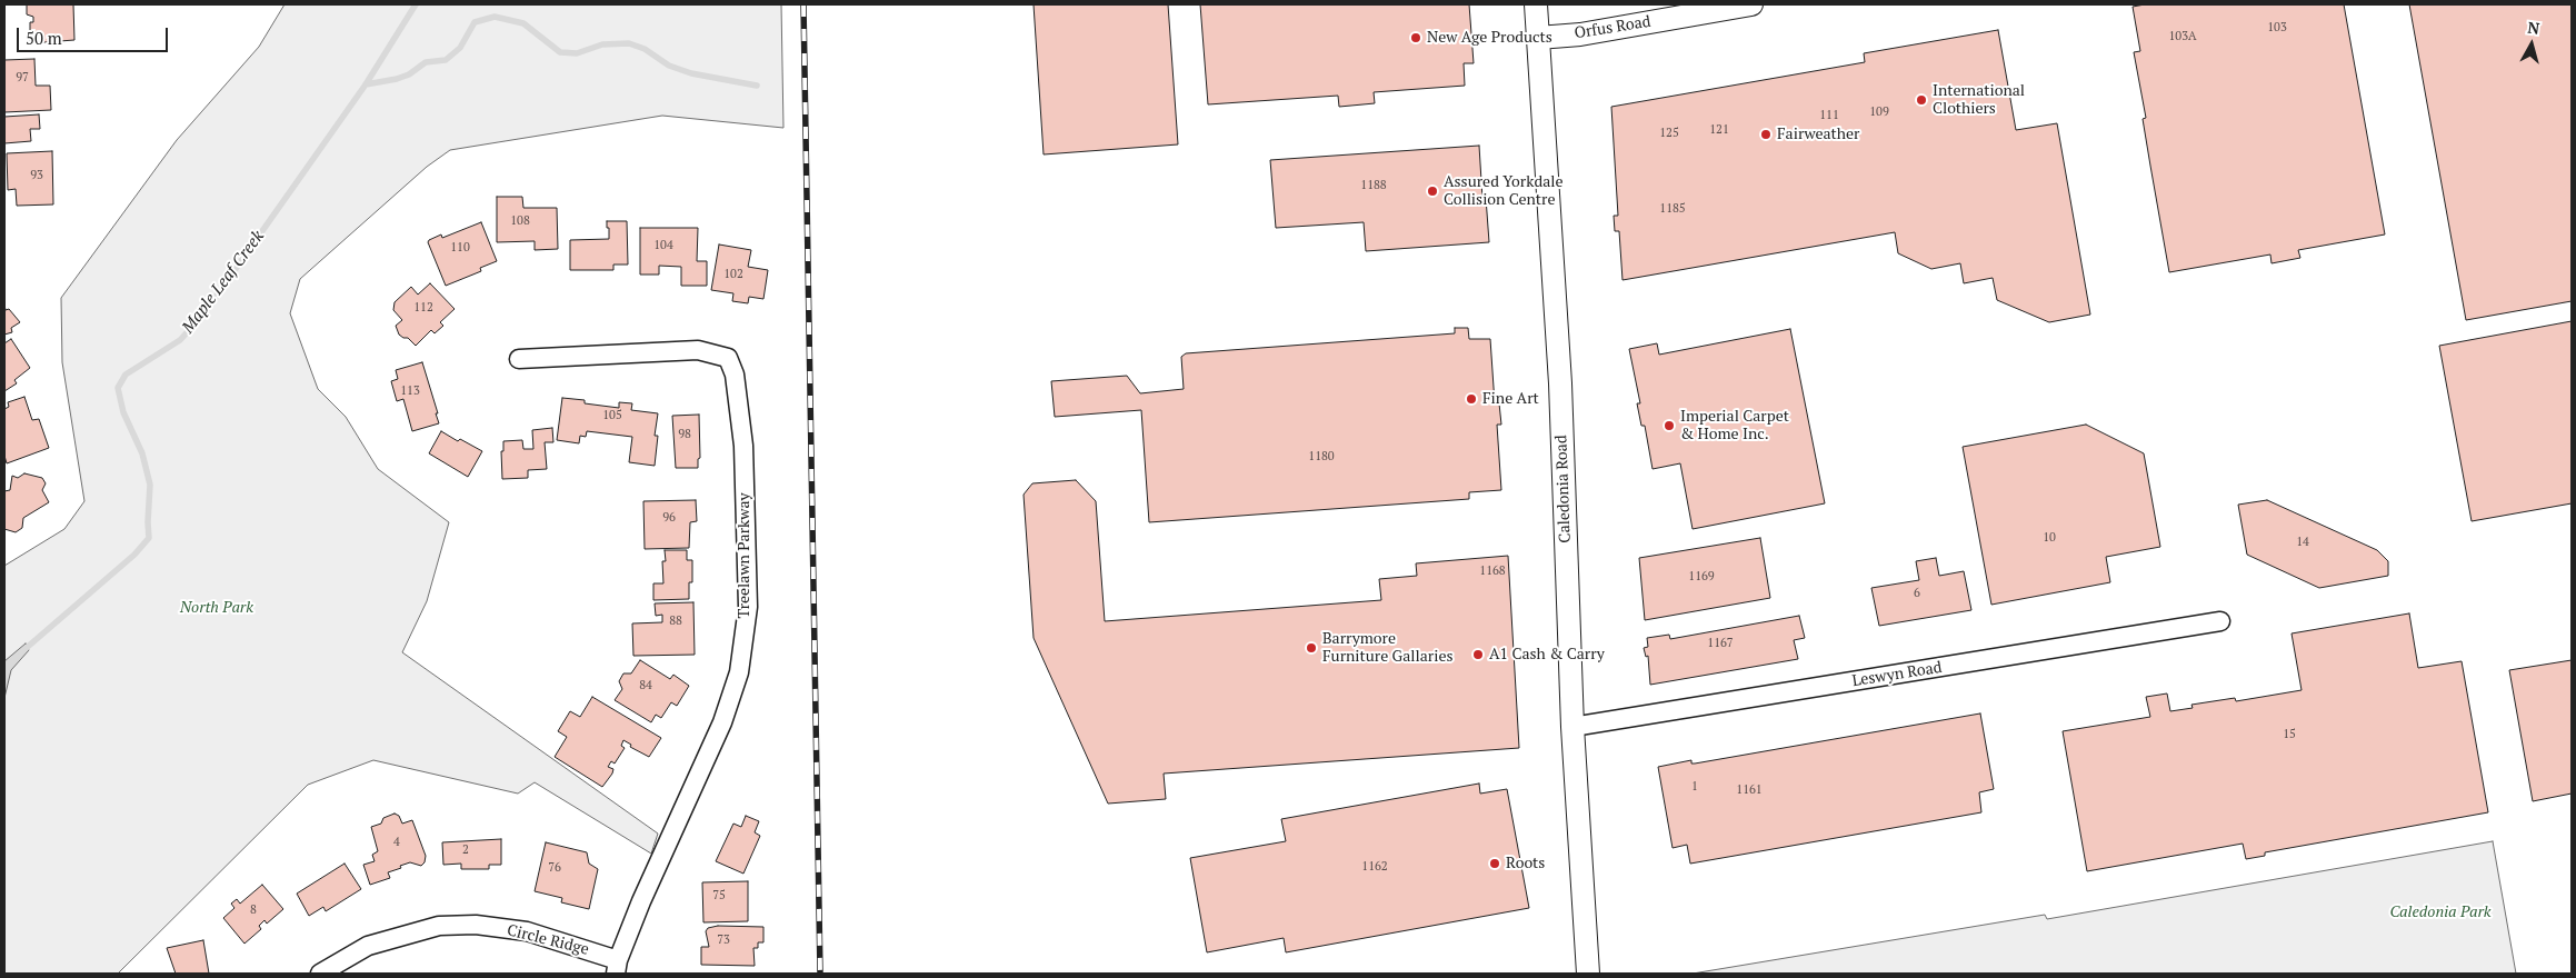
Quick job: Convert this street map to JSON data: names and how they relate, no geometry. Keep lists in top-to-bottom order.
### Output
{
  "streets": {
    "street": [
      "Orfus Road",
      "Caledonia Road",
      "Treelawn Parkway",
      "Leswyn Road",
      "Circle Ridge"
    ]
  },
  "crossings": [
    ["Orfus Road", "Caledonia Road"],
    ["Caledonia Road", "Leswyn Road"],
    ["Treelawn Parkway", "Circle Ridge"]
  ],
  "water": ["Maple Leaf Creek"],
  "parks": ["North Park", "Caledonia Park"],
  "places": [
    "New Age Products",
    "International Clothiers",
    "Fairweather",
    "Assured Yorkdale Collision Centre",
    "Fine Art",
    "Imperial Carpet & Home Inc.",
    "Barrymore Furniture Gallaries",
    "A1 Cash & Carry",
    "Roots"
  ],
  "house_numbers": [
    "103",
    "103A",
    "97",
    "109",
    "111",
    "121",
    "125",
    "93",
    "1188",
    "1185",
    "108",
    "104",
    "110",
    "102",
    "112",
    "113",
    "105",
    "98",
    "1180",
    "96",
    "10",
    "14",
    "1168",
    "1169",
    "6",
    "88",
    "1167",
    "84",
    "15",
    "1",
    "1161",
    "4",
    "2",
    "1162",
    "76",
    "75",
    "8",
    "73"
  ],
  "scale_bar": "50 m",
  "north": "top"
}
